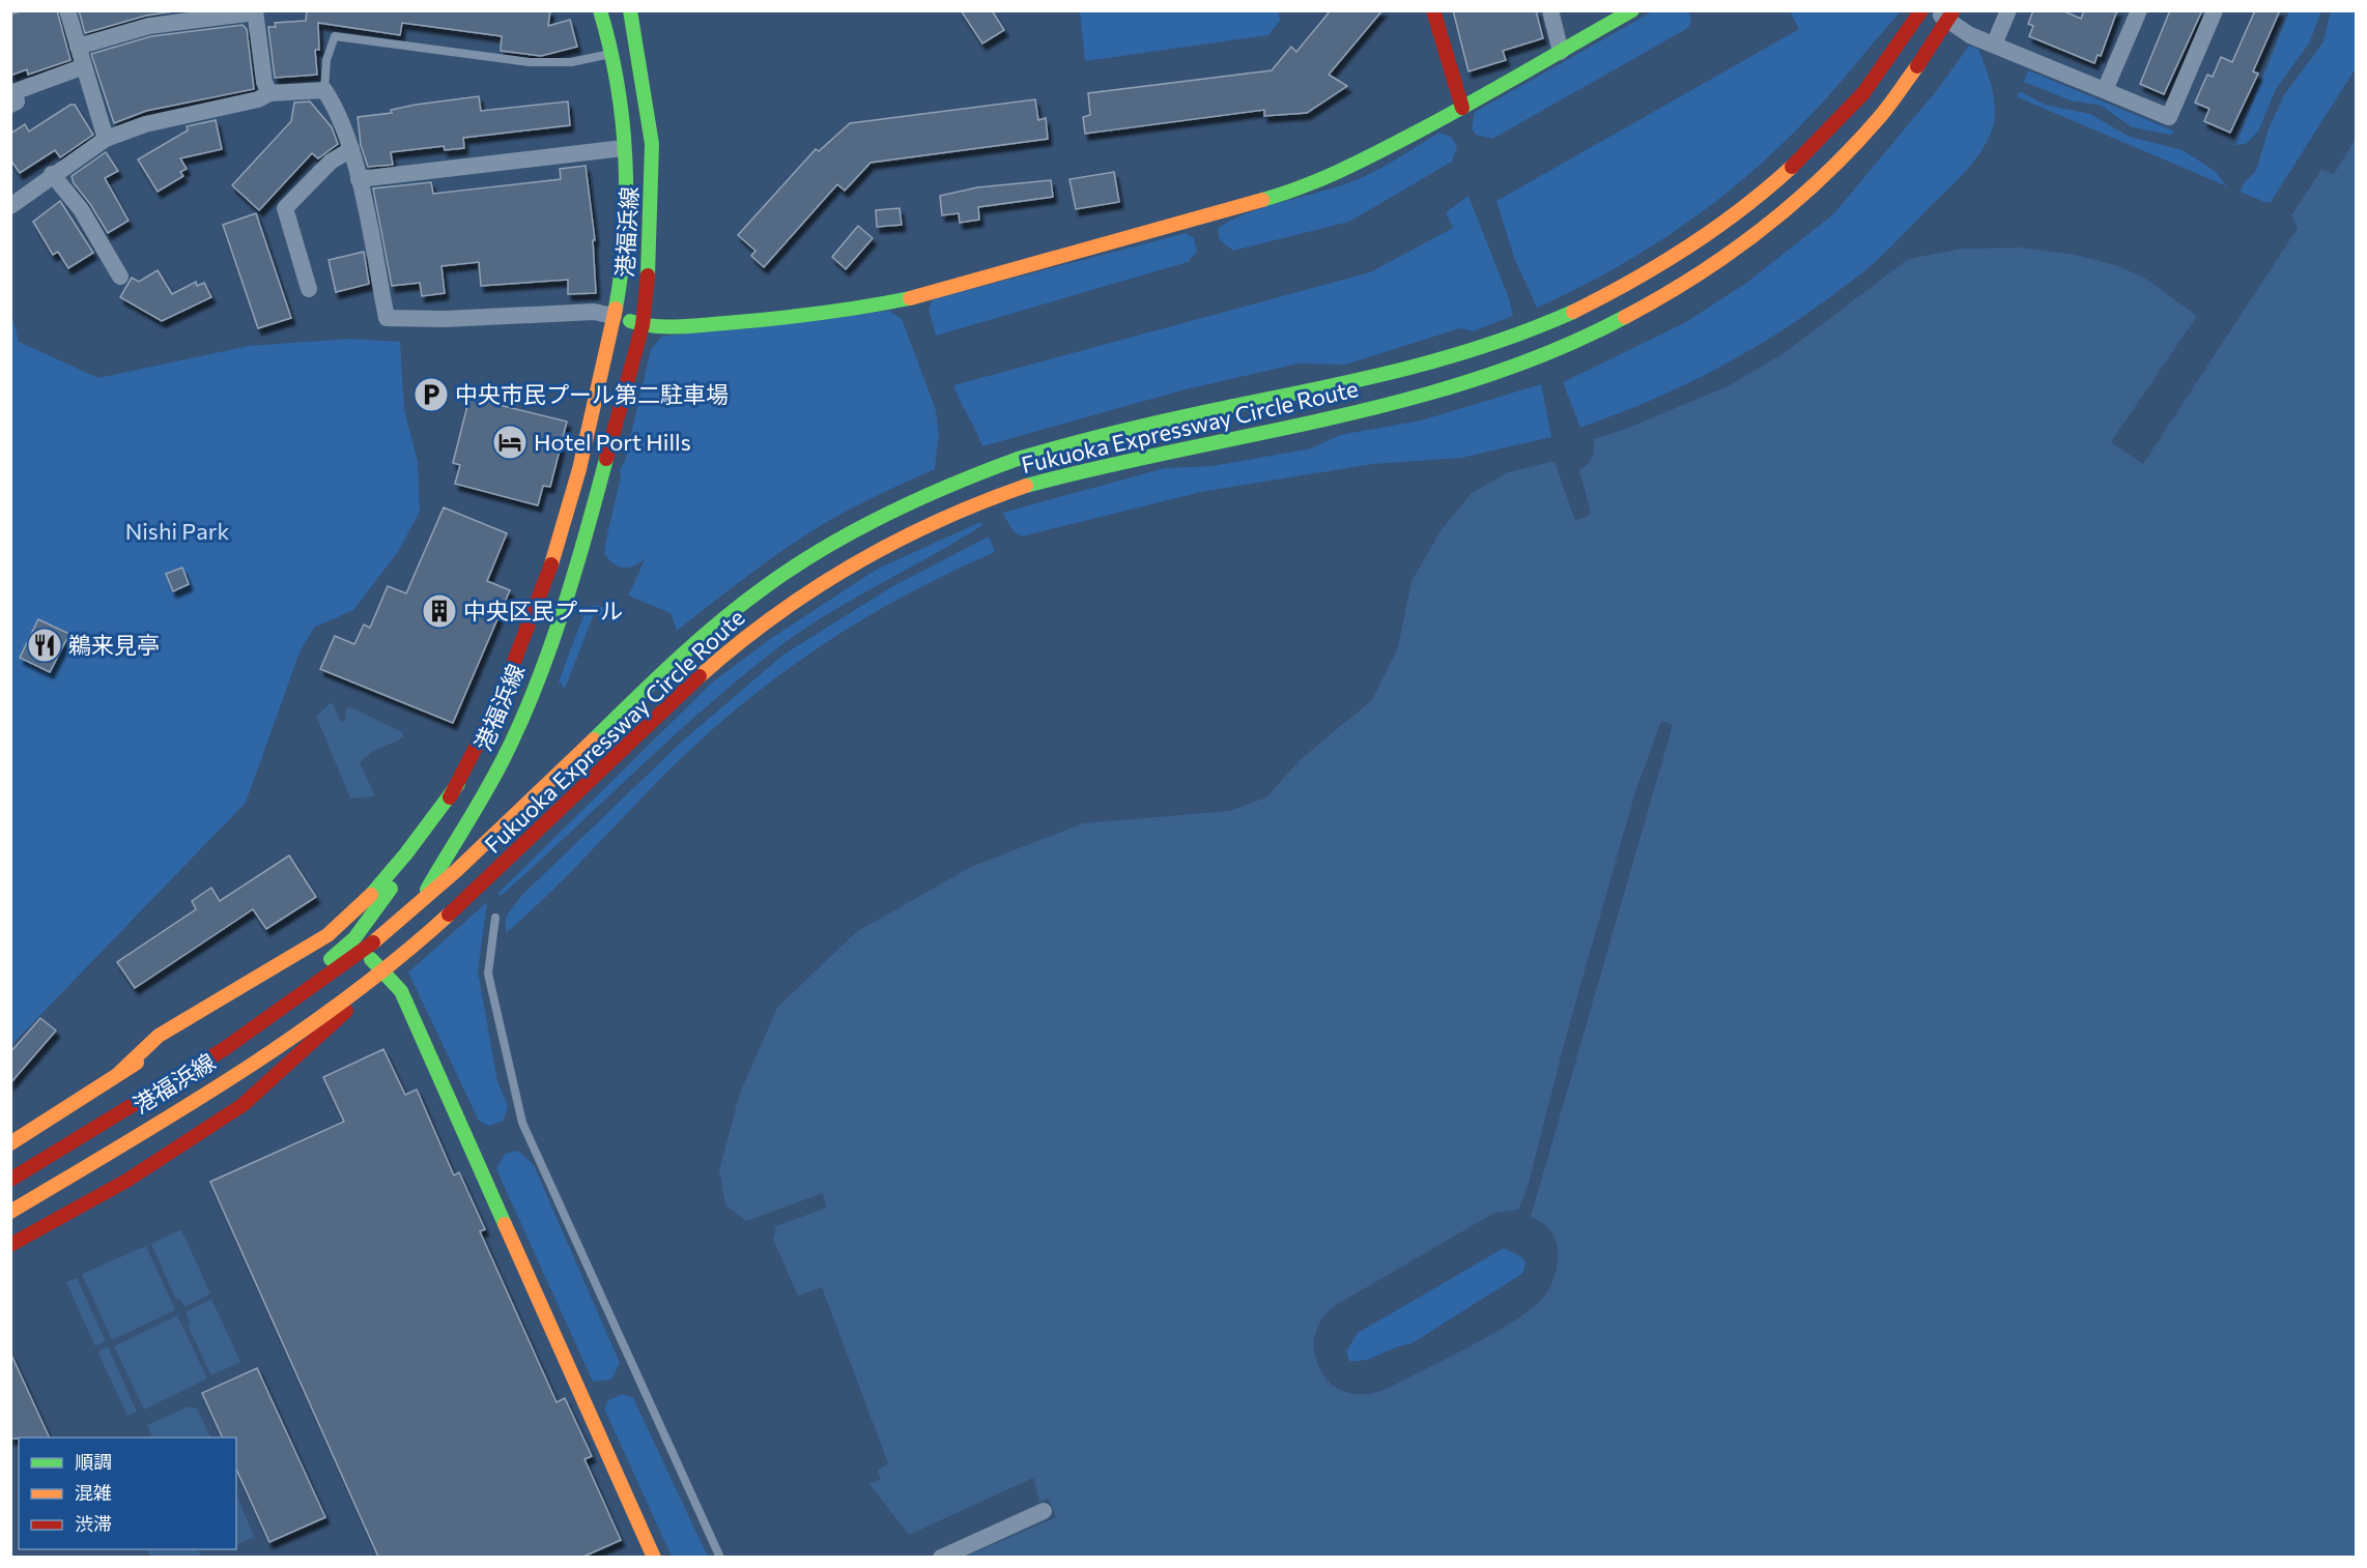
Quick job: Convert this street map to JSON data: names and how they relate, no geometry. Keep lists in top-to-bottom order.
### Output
{
  "streets": {
    "main road": ["港福浜線", "Fukuoka Expressway Circle Route"]
  },
  "crossings": [
    ["港福浜線", "Fukuoka Expressway Circle Route"]
  ],
  "parks": ["Nishi Park"],
  "places": {
    "parking": ["中央市民プール第二駐車場"],
    "hotel": ["Hotel Port Hills"],
    "building": ["中央区民プール"],
    "restaurant": ["鵜来見亭"]
  },
  "legend": ["順調", "混雑", "渋滞"]
}
